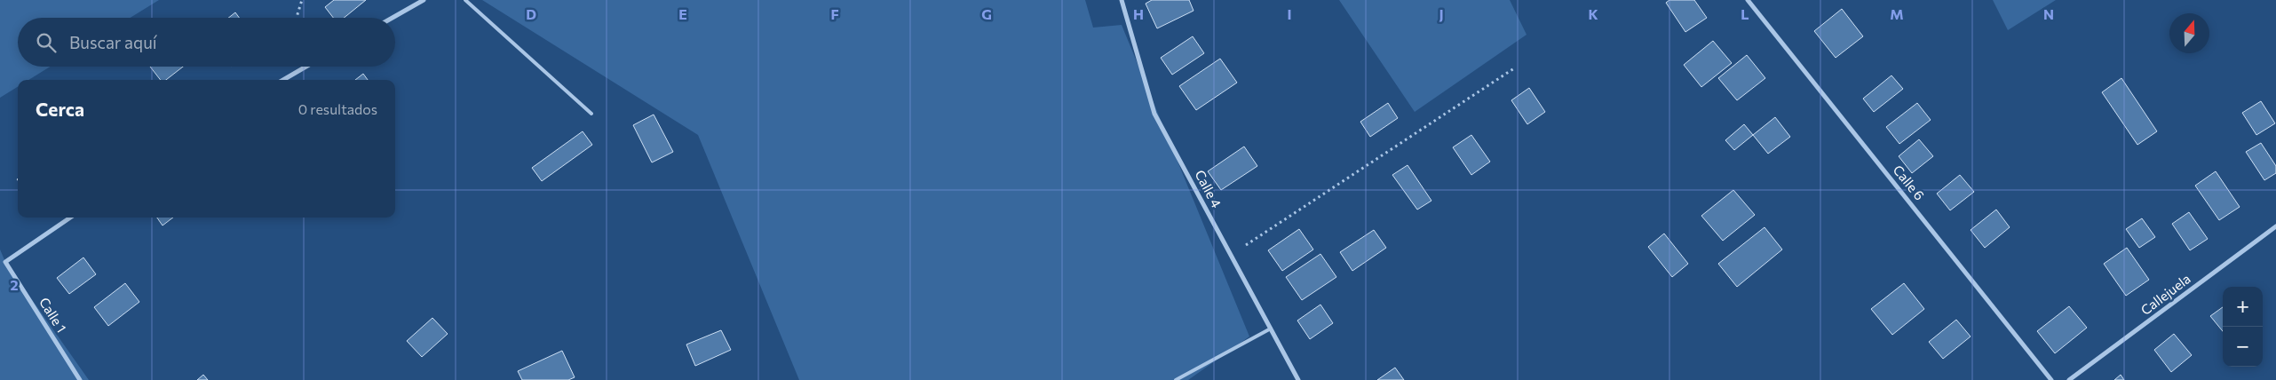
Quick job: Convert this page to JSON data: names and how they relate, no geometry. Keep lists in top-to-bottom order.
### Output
{
  "streets": {
    "street": [
      "Calle 6",
      "Calle 4",
      "Callejuela",
      "Calle 1"
    ]
  },
  "north": "top",
  "page": {
    "search": "Buscar aquí",
    "heading": ["Cerca", "0 resultados"],
    "map_buttons": ["+", "−"]
  },
  "grid": {
    "columns": [
      "D",
      "E",
      "F",
      "G",
      "H",
      "I",
      "J",
      "K",
      "L",
      "M",
      "N"
    ],
    "rows": ["2"]
  }
}
